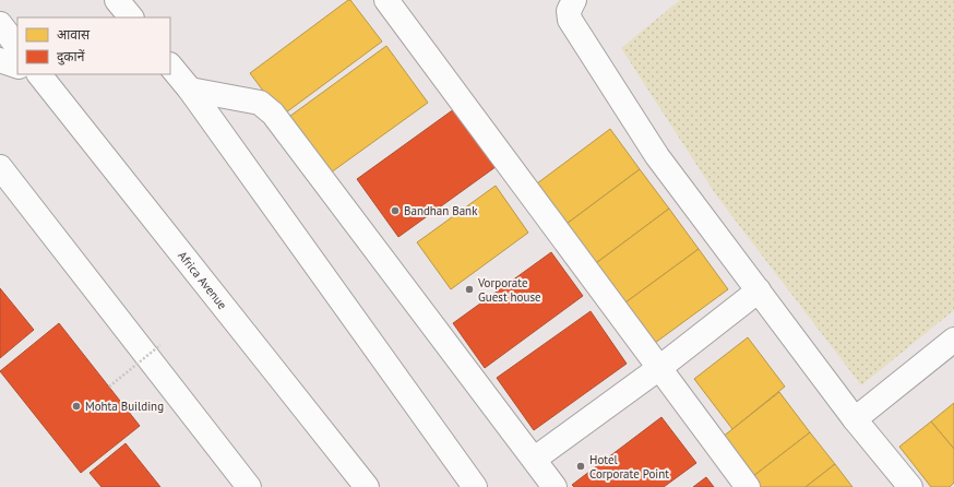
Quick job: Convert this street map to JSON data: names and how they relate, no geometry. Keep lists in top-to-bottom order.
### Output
{
  "streets": {
    "street": ["Africa Avenue"]
  },
  "places": [
    "Bandhan Bank",
    "Vorporate Guest house",
    "Mohta Building",
    "Hotel Corporate Point"
  ],
  "legend": ["आवास", "दुकानें"]
}
